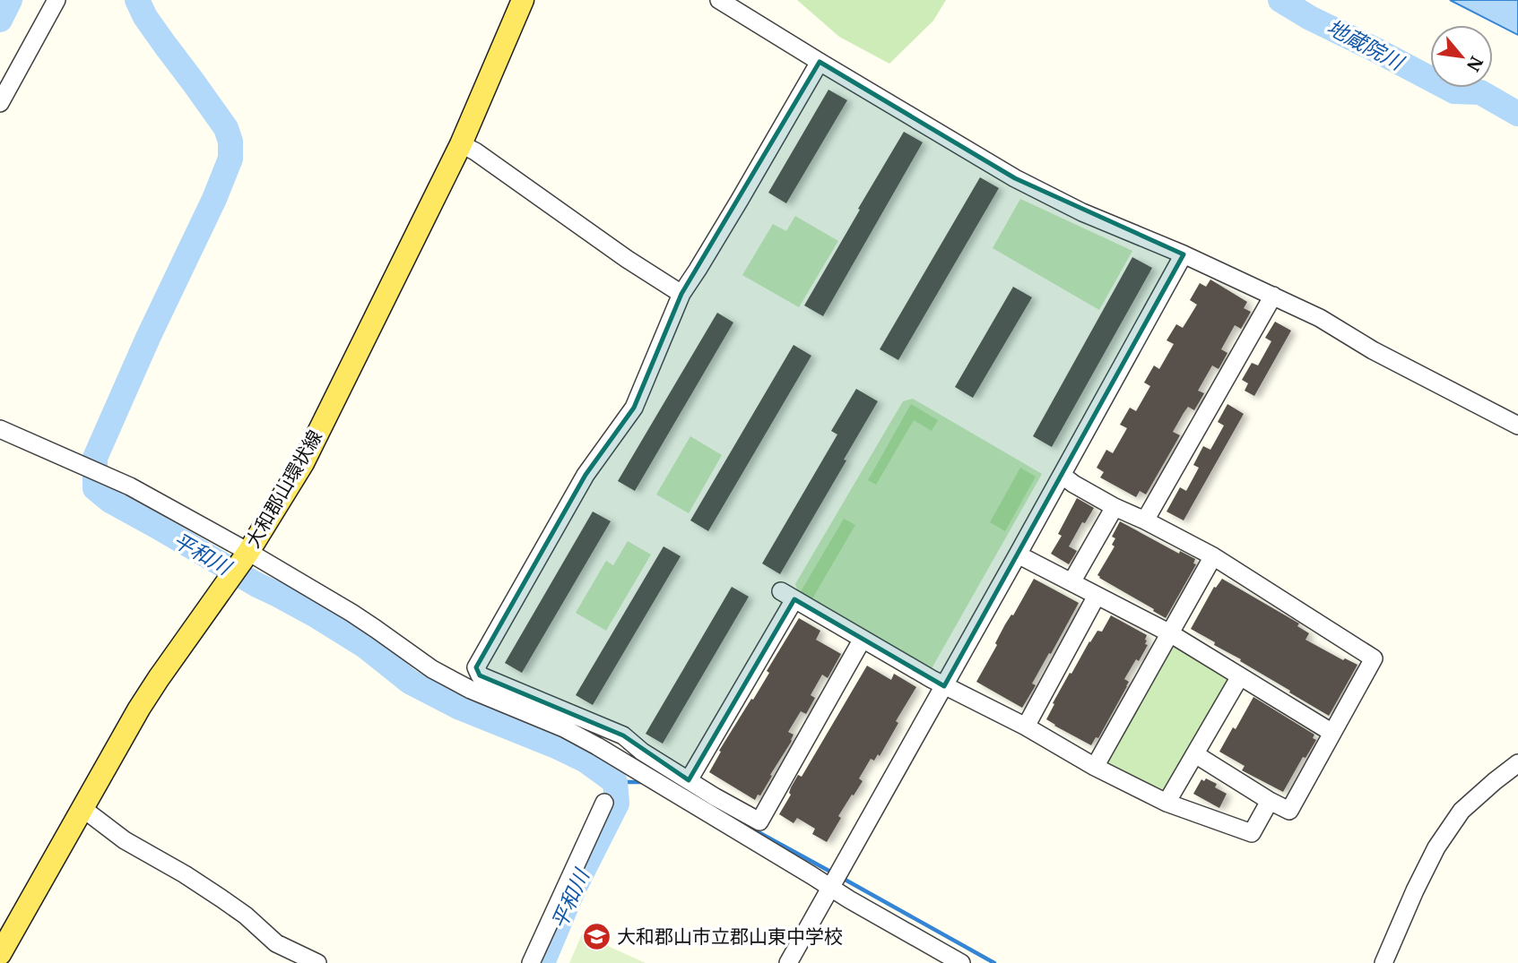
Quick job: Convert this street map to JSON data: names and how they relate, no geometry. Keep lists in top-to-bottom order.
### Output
{
  "streets": {
    "main road": ["大和郡山環状線"]
  },
  "water": ["地蔵院川", "平和川"],
  "places": {
    "school or university": ["大和郡山市立郡山東中学校"]
  },
  "north": "bottom right"
}
